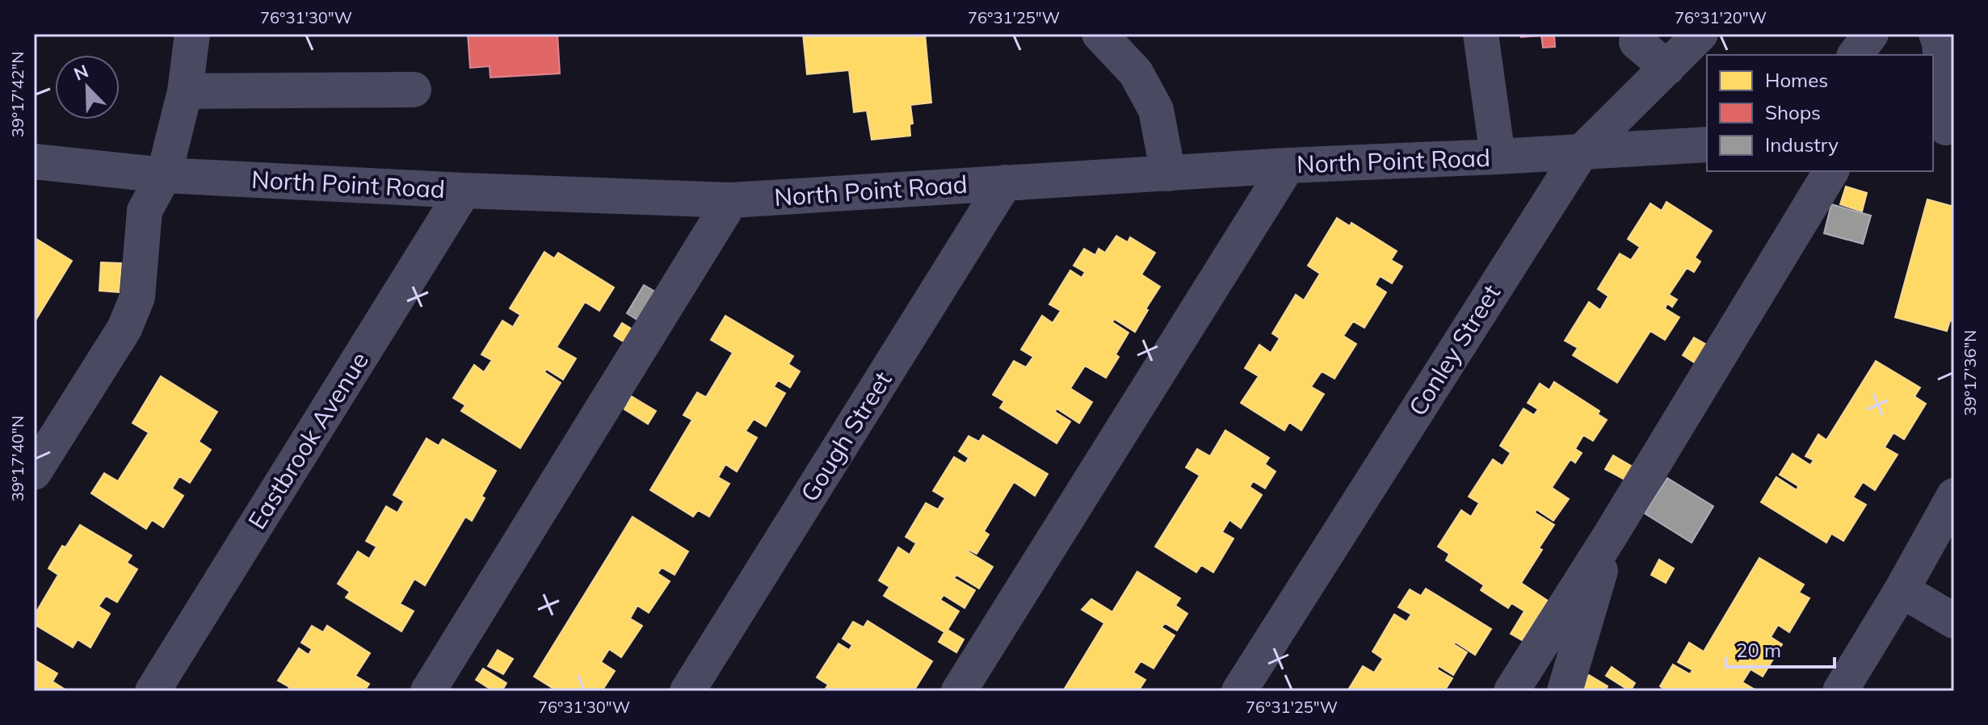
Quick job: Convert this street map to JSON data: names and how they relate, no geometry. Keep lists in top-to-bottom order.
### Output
{
  "streets": {
    "street": [
      "North Point Road",
      "Conley Street",
      "Gough Street",
      "Eastbrook Avenue"
    ]
  },
  "crossings": [
    ["North Point Road", "Conley Street"],
    ["North Point Road", "Gough Street"],
    ["North Point Road", "Eastbrook Avenue"]
  ],
  "legend": ["Homes", "Shops", "Industry"],
  "scale_bar": "20 m",
  "north": "top left",
  "coordinates": [
    "76°31'30\"W",
    "76°31'25\"W",
    "76°31'20\"W",
    "39°17'42\"N",
    "39°17'36\"N",
    "39°17'40\"N"
  ]
}
